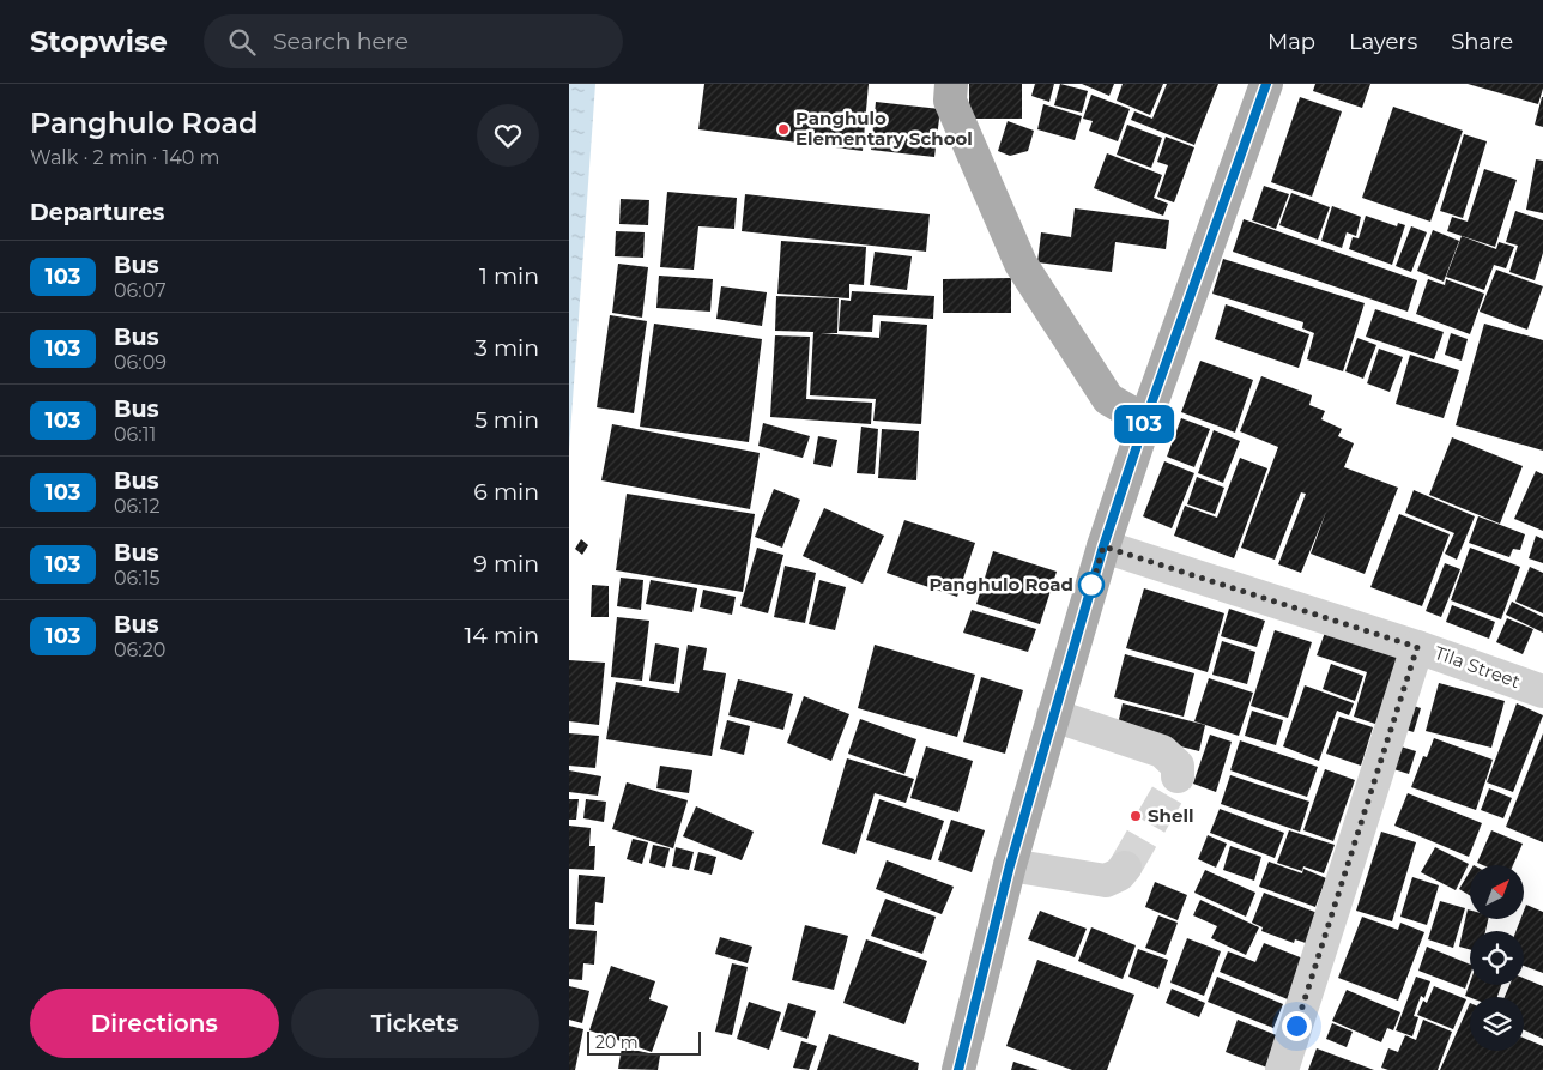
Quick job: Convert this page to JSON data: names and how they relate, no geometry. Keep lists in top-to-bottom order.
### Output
{
  "streets": {
    "street": ["Tila Street"]
  },
  "places": ["Panghulo Elementary School", "Panghulo Road", "Shell"],
  "lines": ["bus line 103"],
  "scale_bar": "20 m",
  "north": "top right",
  "page": {
    "header": "Stopwise",
    "search": "Search here",
    "nav": ["Map", "Layers", "Share"],
    "heading": [
      ["Panghulo Road", "Walk · 2 min · 140 m"],
      "Departures"
    ],
    "on_map": "103",
    "list": [
      {
        "mark": "103",
        "name": "Bus",
        "note": "06:07",
        "value": "1 min"
      },
      {
        "mark": "103",
        "name": "Bus",
        "note": "06:09",
        "value": "3 min"
      },
      {
        "mark": "103",
        "name": "Bus",
        "note": "06:11",
        "value": "5 min"
      },
      {
        "mark": "103",
        "name": "Bus",
        "note": "06:12",
        "value": "6 min"
      },
      {
        "mark": "103",
        "name": "Bus",
        "note": "06:15",
        "value": "9 min"
      },
      {
        "mark": "103",
        "name": "Bus",
        "note": "06:20",
        "value": "14 min"
      }
    ],
    "buttons": ["Directions", "Tickets"],
    "scale": "20 m"
  }
}
